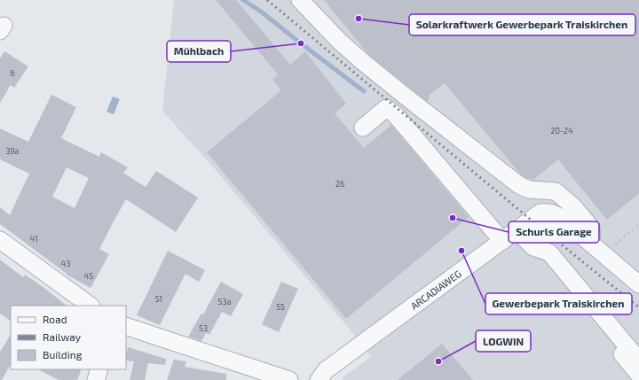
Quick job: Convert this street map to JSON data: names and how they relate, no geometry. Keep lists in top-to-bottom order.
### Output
{
  "streets": {
    "street": ["ARCADIAWEG"]
  },
  "places": [
    "Solarkraftwerk Gewerbepark Traiskirchen",
    "Mühlbach",
    "Schurls Garage",
    "Gewerbepark Traiskirchen",
    "LOGWIN"
  ],
  "house_numbers": [
    "6",
    "20-24",
    "39a",
    "26",
    "41",
    "43",
    "45",
    "51",
    "53a",
    "55",
    "53"
  ],
  "legend": ["Road", "Railway", "Building"]
}
